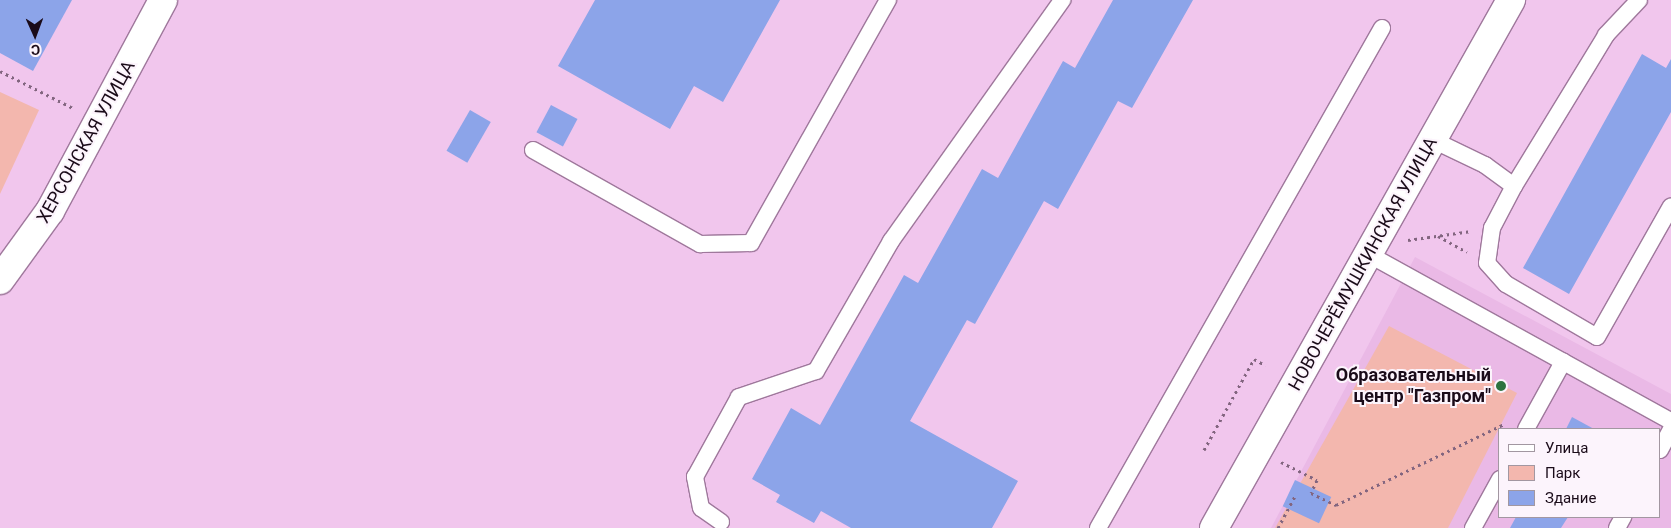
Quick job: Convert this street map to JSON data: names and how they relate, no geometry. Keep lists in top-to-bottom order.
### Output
{
  "streets": {
    "street": ["ХЕРСОНСКАЯ УЛИЦА", "НОВОЧЕРЁМУШКИНСКАЯ УЛИЦА"]
  },
  "places": ["Образовательный центр \"Газпром\""],
  "legend": ["Улица", "Парк", "Здание"],
  "north": "bottom"
}
